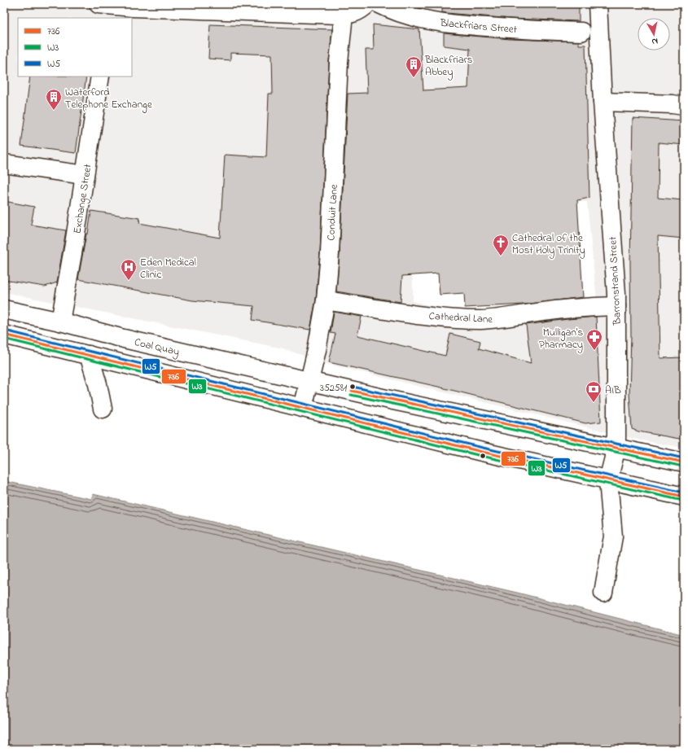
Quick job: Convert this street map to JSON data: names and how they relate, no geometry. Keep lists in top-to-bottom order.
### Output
{
  "streets": {
    "street": [
      "Blackfriars Street",
      "Exchange Street",
      "Conduit Lane",
      "Barronstrand Street",
      "Cathedral Lane",
      "Coal Quay"
    ]
  },
  "crossings": [
    ["Exchange Street", "Coal Quay"],
    ["Conduit Lane", "Cathedral Lane"],
    ["Conduit Lane", "Coal Quay"],
    ["Barronstrand Street", "Cathedral Lane"],
    ["Barronstrand Street", "Coal Quay"]
  ],
  "places": {
    "building": ["Blackfriars Abbey", "Waterford Telephone Exchange"],
    "church": ["Cathedral of the Most Holy Trinity"],
    "hospital": ["Eden Medical Clinic"],
    "pharmacy": ["Mulligan's Pharmacy"],
    "other": ["352581"],
    "bank": ["AIB"]
  },
  "lines": ["transit line W5", "transit line 736", "transit line W3"],
  "legend": ["736", "W3", "W5"],
  "north": "bottom"
}
